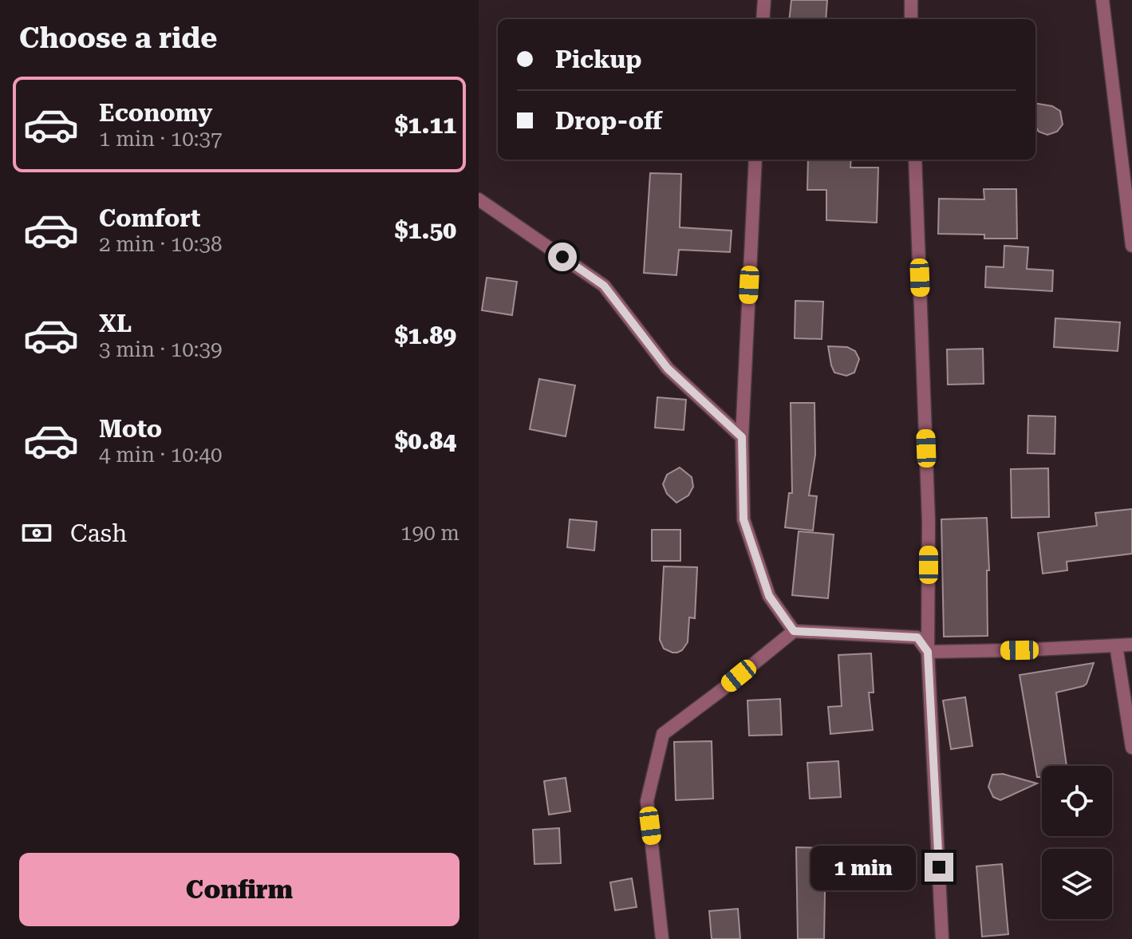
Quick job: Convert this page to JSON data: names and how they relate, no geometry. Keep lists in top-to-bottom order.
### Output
{
  "page": {
    "heading": "Choose a ride",
    "banner": ["Pickup", "Drop-off"],
    "list": [
      {
        "name": "Economy",
        "note": "1 min · 10:37",
        "value": "$1.11"
      },
      {
        "name": "Comfort",
        "note": "2 min · 10:38",
        "value": "$1.50"
      },
      {
        "name": "XL",
        "note": "3 min · 10:39",
        "value": "$1.89"
      },
      {
        "name": "Moto",
        "note": "4 min · 10:40",
        "value": "$0.84"
      }
    ],
    "pay": ["Cash", "190 m"],
    "buttons": "Confirm",
    "bubble": "1 min"
  }
}
